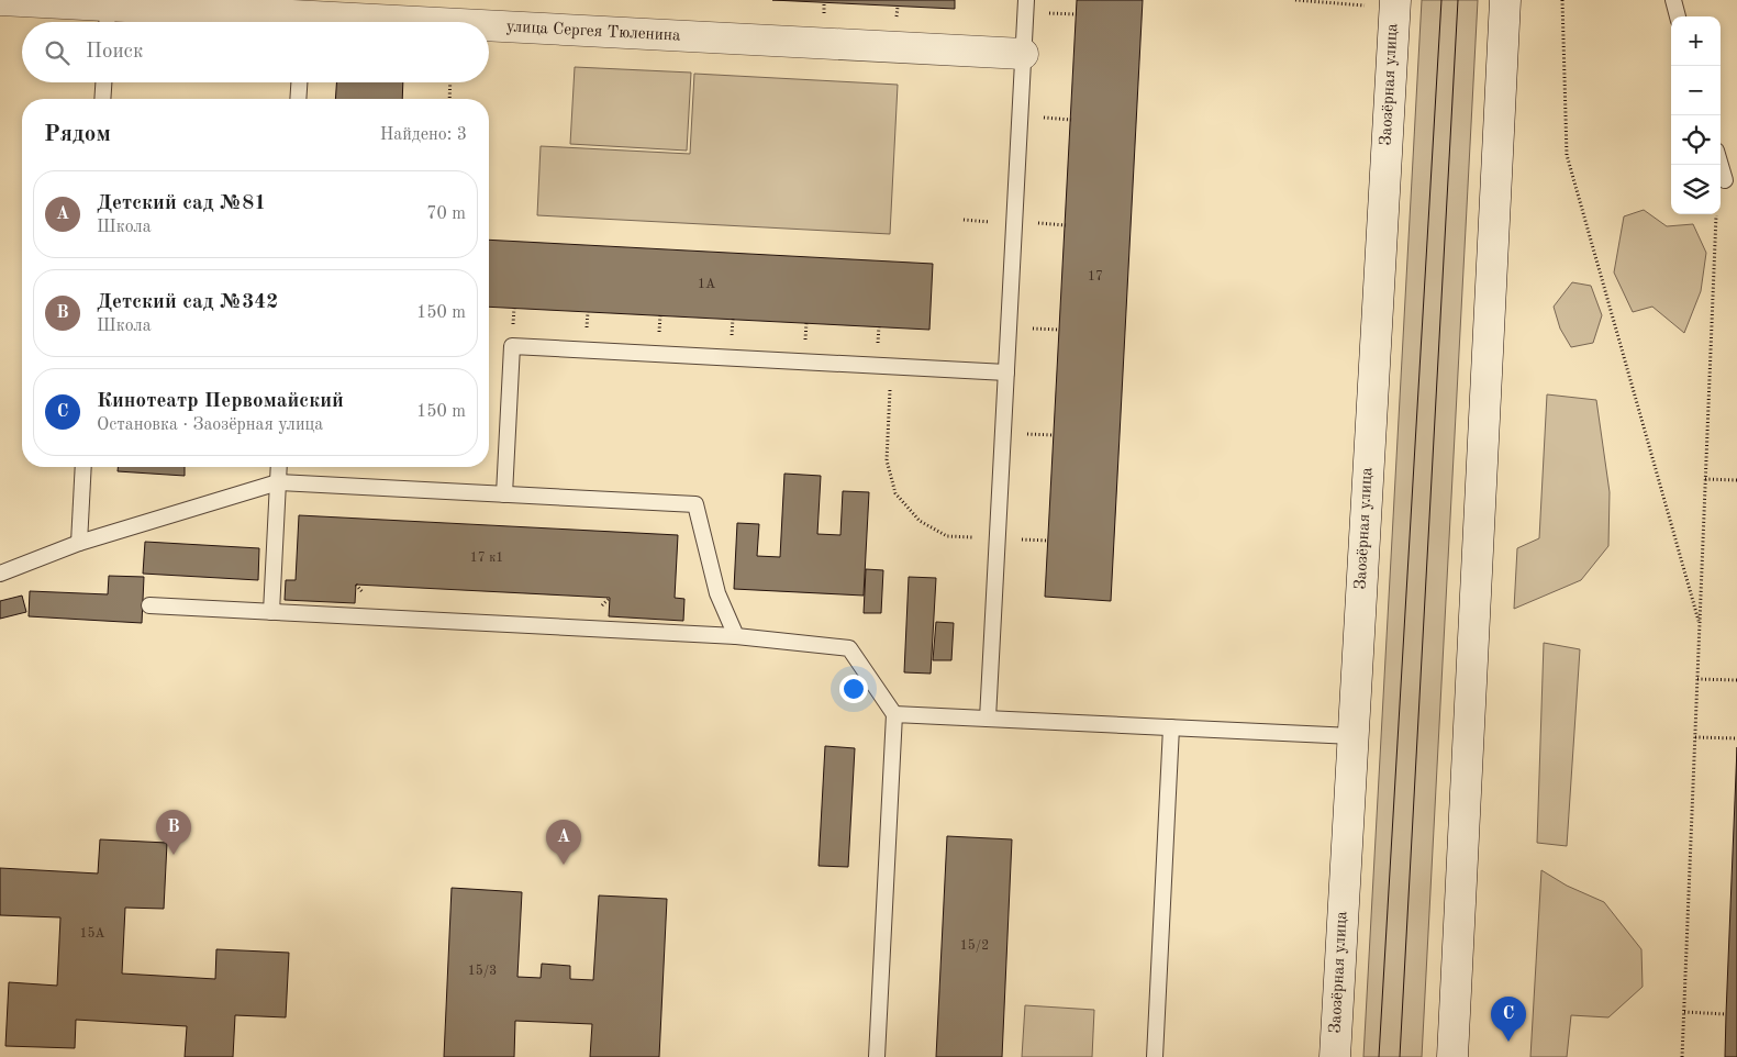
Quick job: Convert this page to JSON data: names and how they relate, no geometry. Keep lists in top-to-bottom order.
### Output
{
  "streets": {
    "main road": ["улица Сергея Тюленина", "Заозёрная улица"]
  },
  "house_numbers": [
    "17",
    "1А",
    "17 к1",
    "15А",
    "15/2",
    "15/3"
  ],
  "page": {
    "map_buttons": ["+", "−"],
    "search": "Поиск",
    "heading": ["Рядом", "Найдено: 3"],
    "list": [
      {
        "mark": "A",
        "name": "Детский сад №81",
        "note": "Школа",
        "value": "70 m"
      },
      {
        "mark": "B",
        "name": "Детский сад №342",
        "note": "Школа",
        "value": "150 m"
      },
      {
        "mark": "C",
        "name": "Кинотеатр Первомайский",
        "note": "Остановка · Заозёрная улица",
        "value": "150 m"
      }
    ],
    "pins": ["B", "A", "C"]
  }
}
